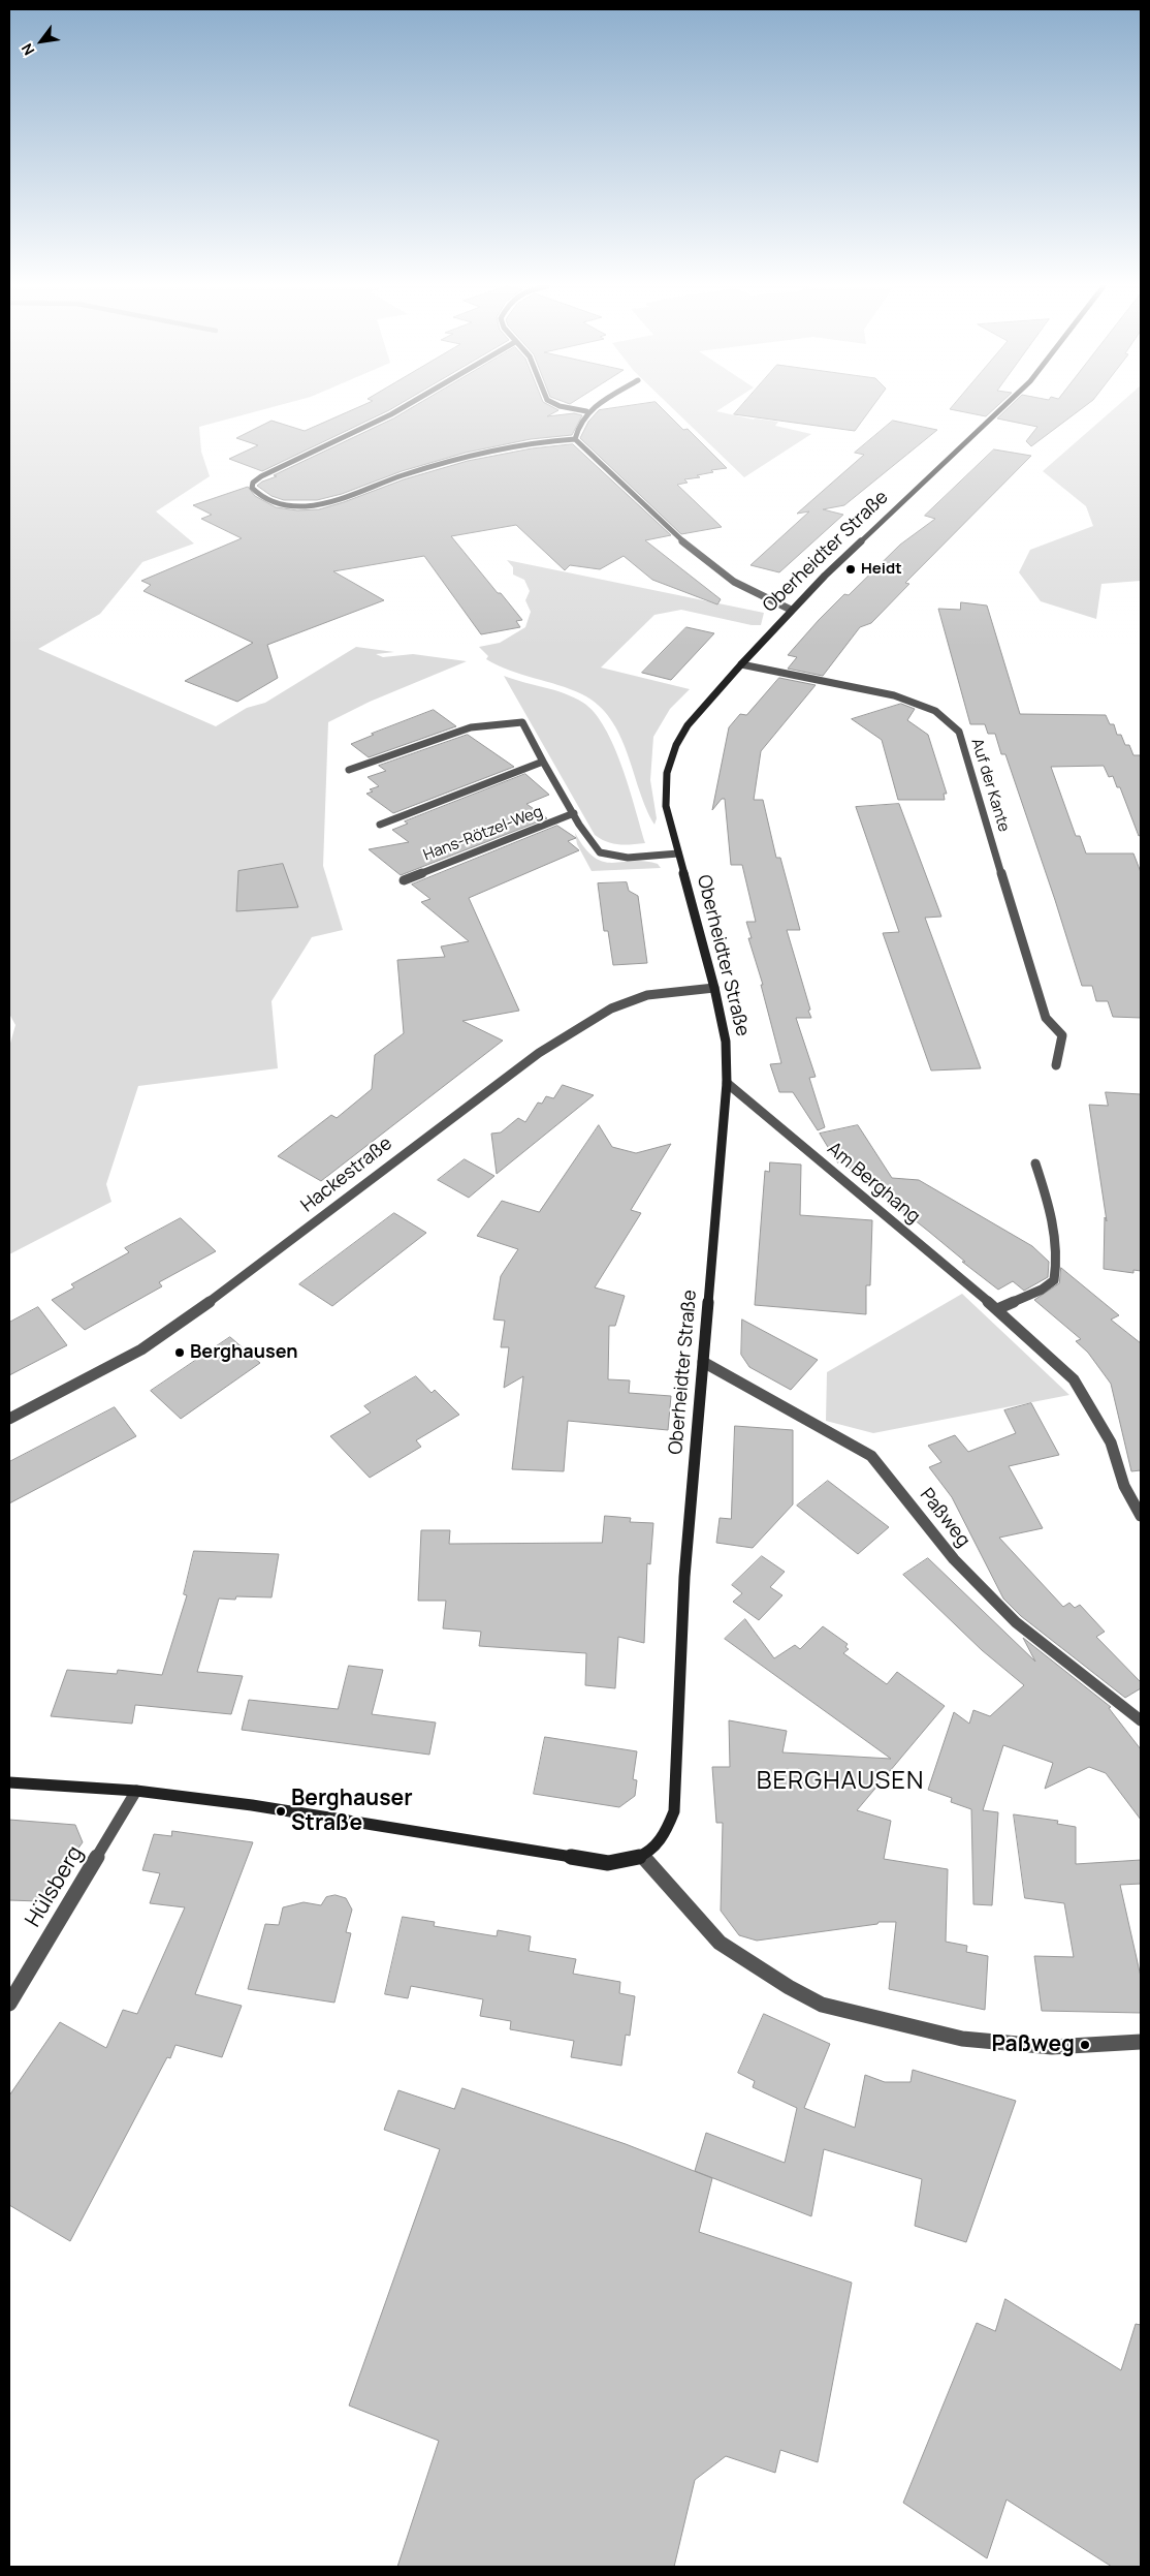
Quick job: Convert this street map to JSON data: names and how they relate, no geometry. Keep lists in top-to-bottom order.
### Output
{
  "streets": {
    "street": [
      "Oberheidter Straße",
      "Auf der Kante",
      "Hans-Rötzel-Weg",
      "Hackestraße",
      "Am Berghang",
      "Paßweg",
      "Hülsberg"
    ]
  },
  "crossings": [
    ["Oberheidter Straße", "Auf der Kante"],
    ["Oberheidter Straße", "Hans-Rötzel-Weg"],
    ["Oberheidter Straße", "Hackestraße"],
    ["Oberheidter Straße", "Am Berghang"],
    ["Oberheidter Straße", "Paßweg"]
  ],
  "districts": ["BERGHAUSEN"],
  "places": [
    "Heidt",
    "Berghausen",
    "Berghauser Straße",
    "Paßweg"
  ],
  "north": "bottom left"
}
